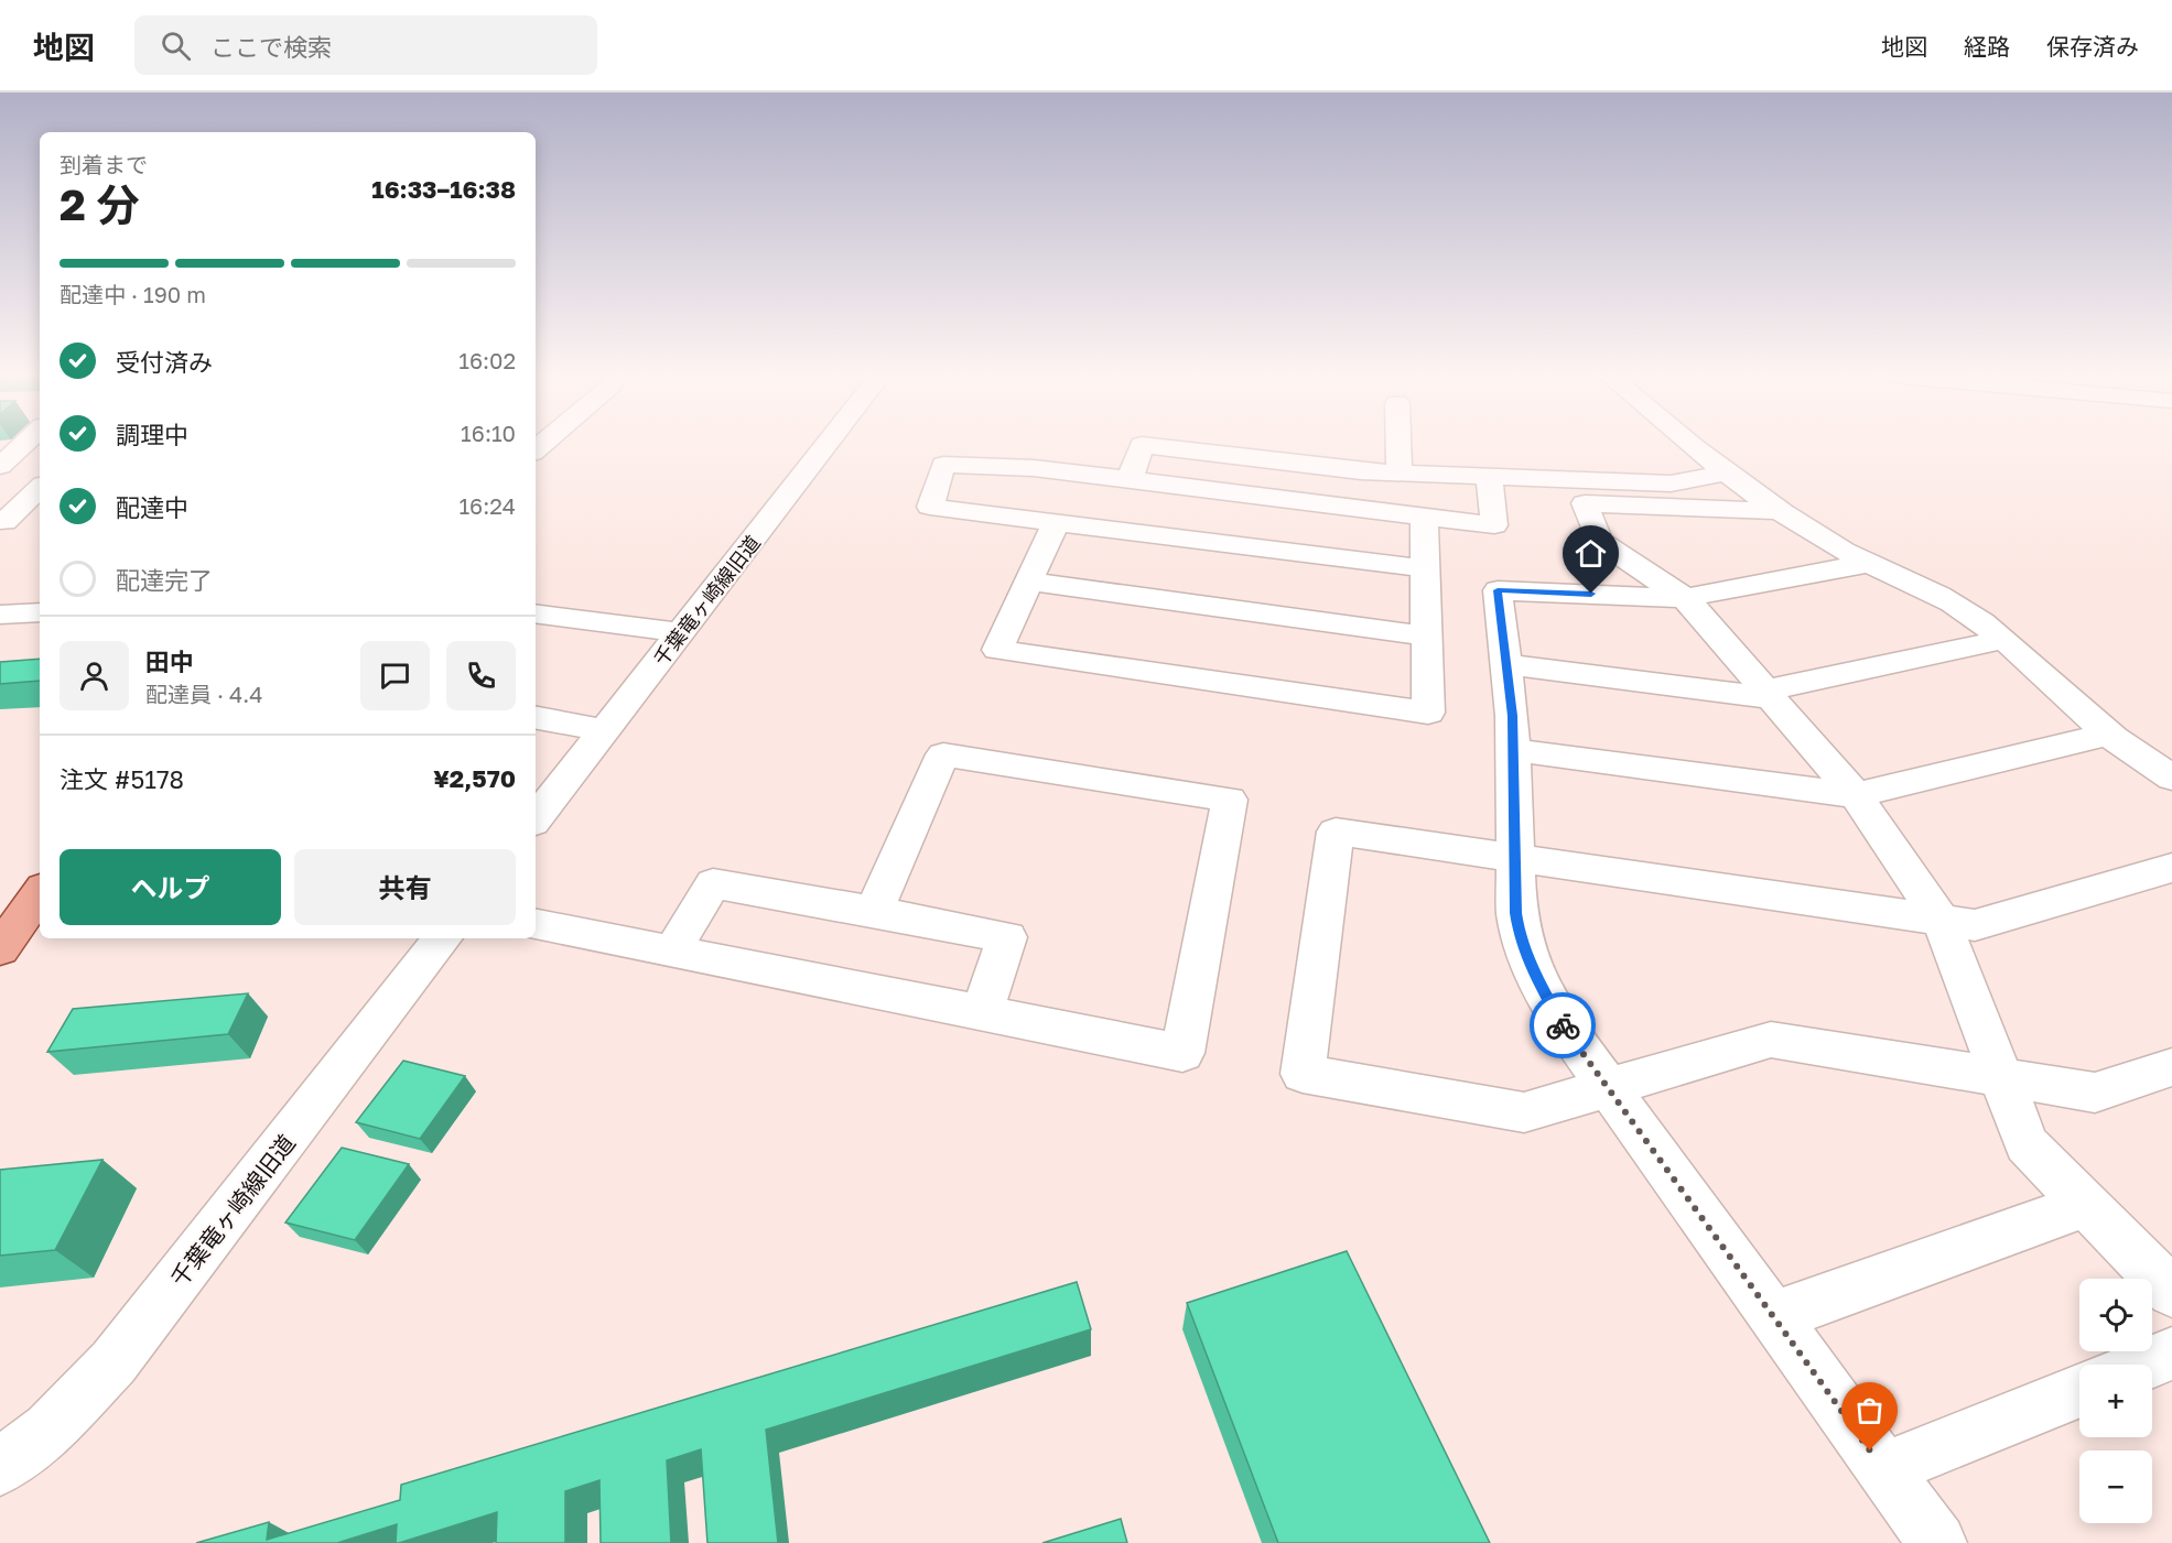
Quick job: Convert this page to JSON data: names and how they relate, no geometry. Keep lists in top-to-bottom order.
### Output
{
  "streets": {
    "street": ["千葉竜ヶ崎線旧道"]
  },
  "page": {
    "header": "地図",
    "search": "ここで検索",
    "nav": ["地図", "経路", "保存済み"],
    "heading": ["2 分", "到着まで", "16:33–16:38"],
    "panel": [
      "田中",
      "配達員 · 4.4",
      "注文 #5178",
      "¥2,570"
    ],
    "bar": "配達中 · 190 m",
    "list": [
      ["受付済み", "16:02"],
      ["調理中", "16:10"],
      ["配達中", "16:24"],
      "配達完了"
    ],
    "buttons": ["ヘルプ", "共有"],
    "map_buttons": ["+", "−"]
  }
}
